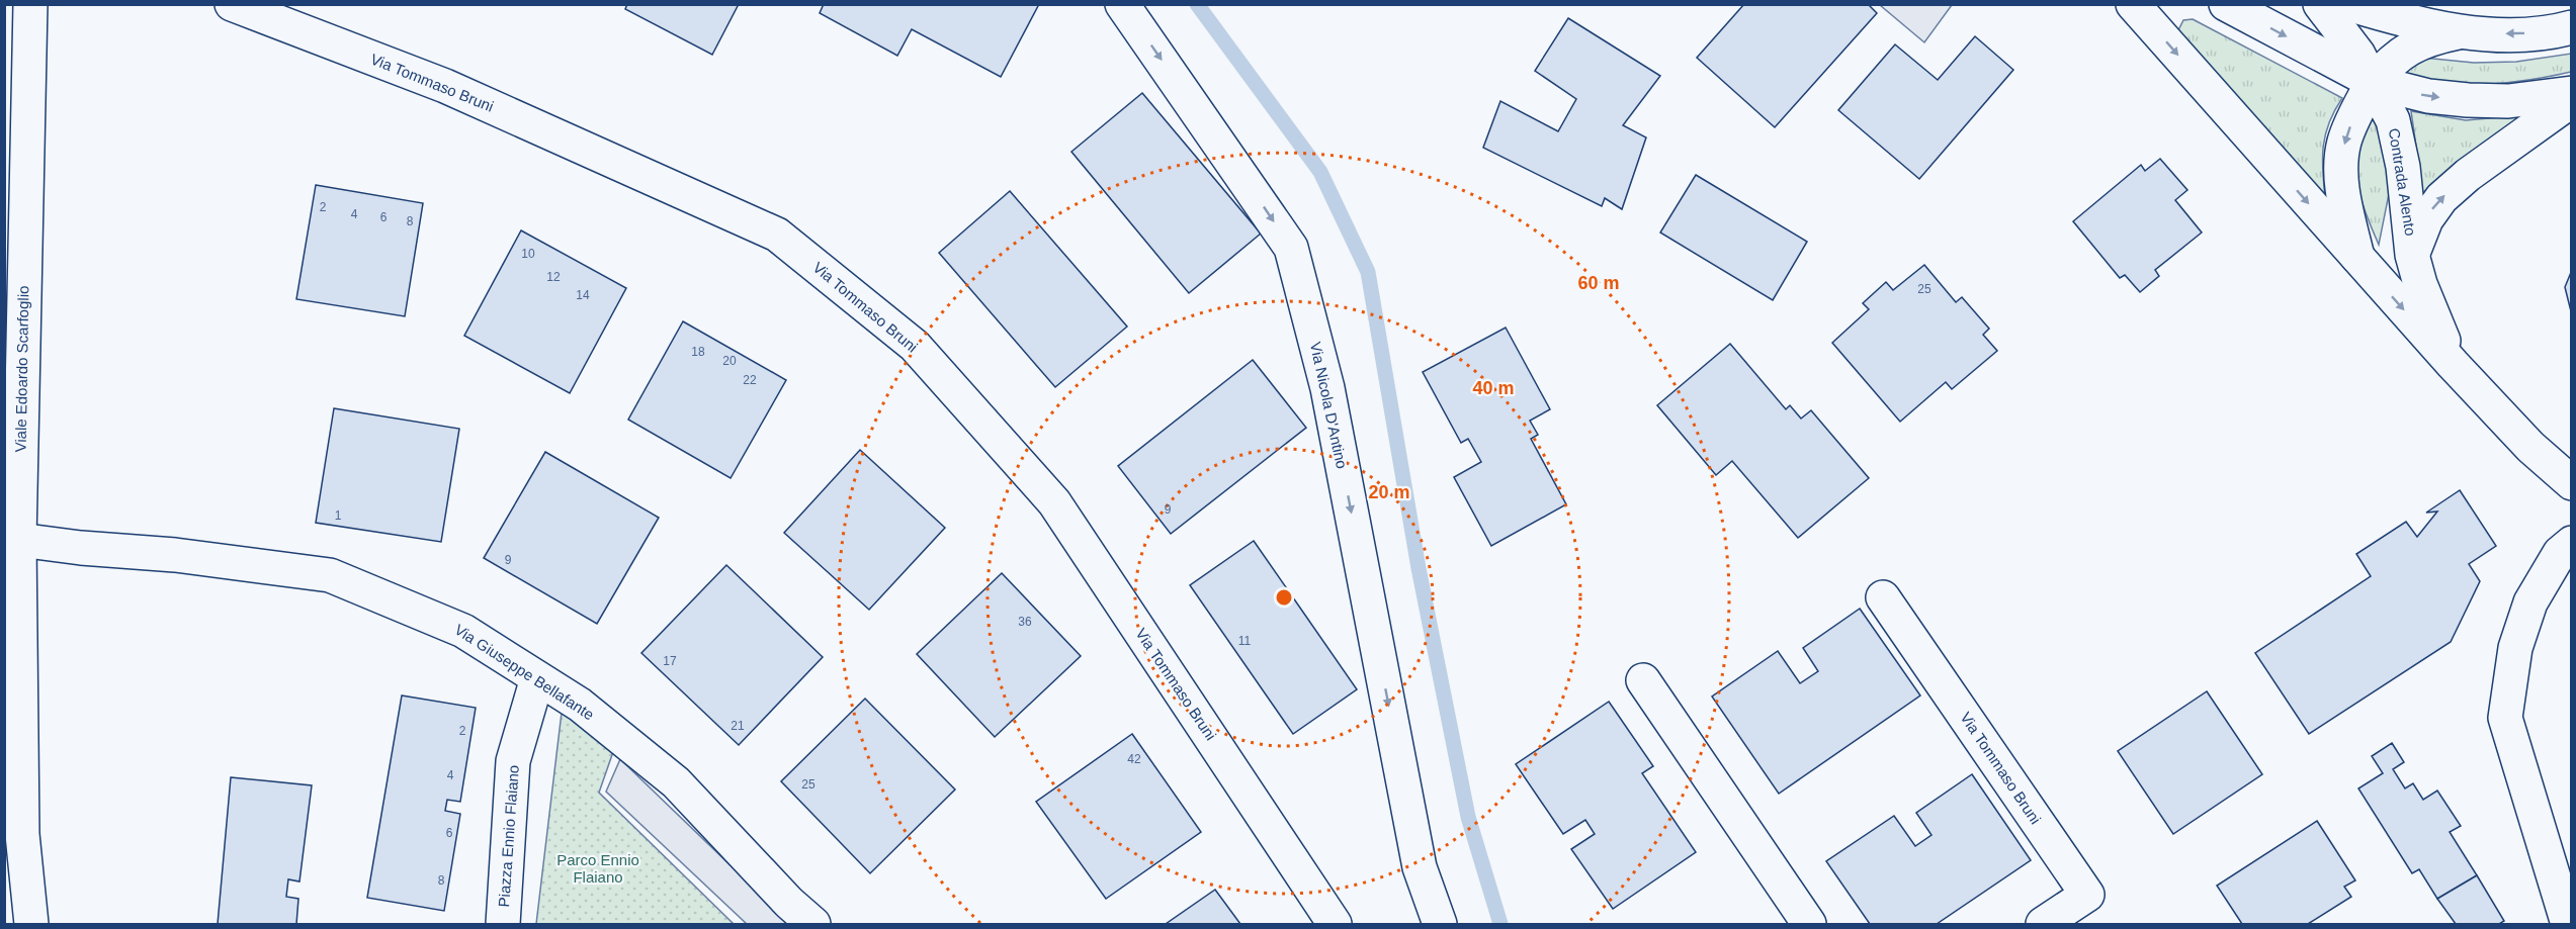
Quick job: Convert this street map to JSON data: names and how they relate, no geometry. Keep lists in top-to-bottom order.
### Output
{
  "streets": {
    "street": [
      "Via Tommaso Bruni",
      "Contrada Alento",
      "Viale Edoardo Scarfoglio",
      "Via Nicola D'Antino",
      "Via Giuseppe Bellafante",
      "Piazza Ennio Flaiano"
    ]
  },
  "crossings": [
    ["Viale Edoardo Scarfoglio", "Via Giuseppe Bellafante"],
    ["Via Giuseppe Bellafante", "Piazza Ennio Flaiano"]
  ],
  "one_way": ["Via Nicola D'Antino"],
  "parks": ["Parco Ennio Flaiano"],
  "house_numbers": [
    "2",
    "4",
    "6",
    "8",
    "10",
    "12",
    "25",
    "14",
    "18",
    "20",
    "22",
    "9",
    "1",
    "9",
    "36",
    "11",
    "17",
    "21",
    "2",
    "42",
    "4",
    "25",
    "6",
    "8"
  ],
  "rings": ["60 m", "40 m", "20 m"]
}
